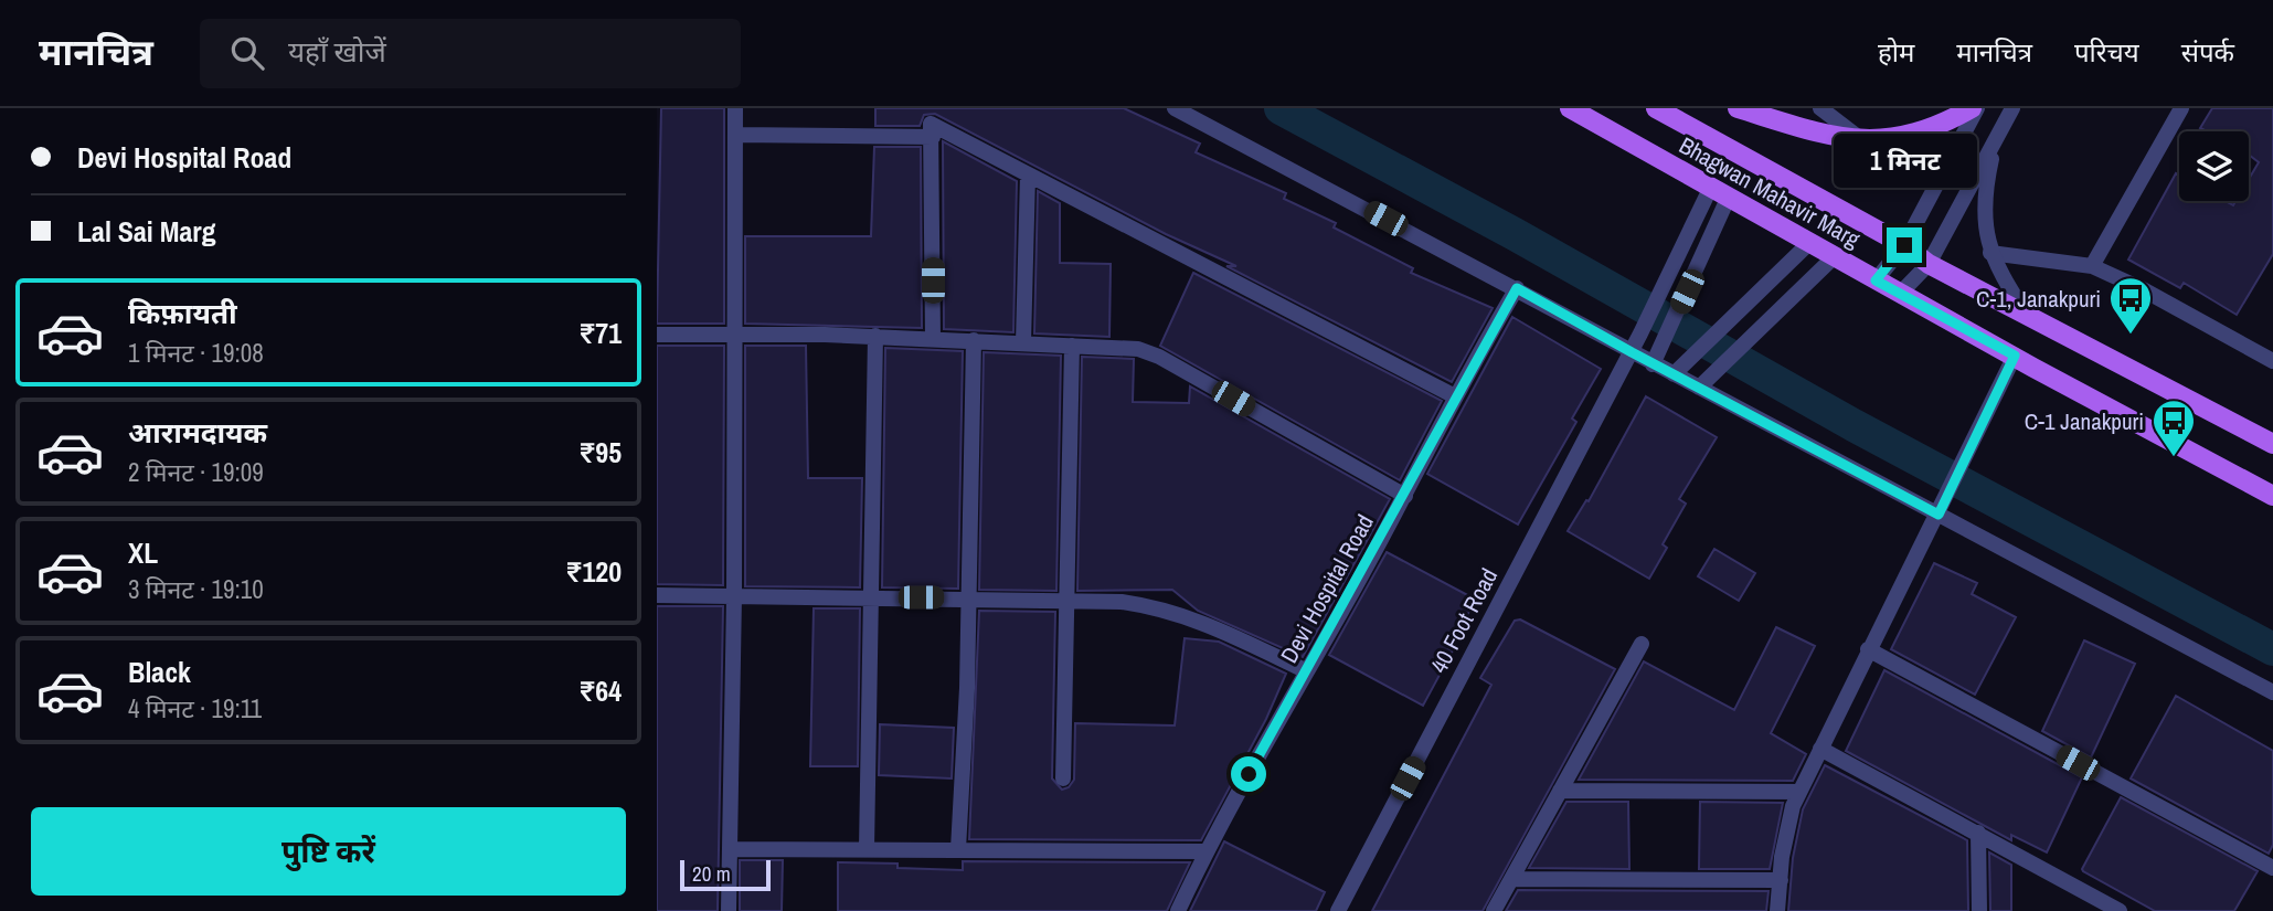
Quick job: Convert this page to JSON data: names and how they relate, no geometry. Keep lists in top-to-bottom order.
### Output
{
  "streets": {
    "main road": ["Bhagwan Mahavir Marg"],
    "street": ["Devi Hospital Road", "40 Foot Road"]
  },
  "crossings": [
    ["Bhagwan Mahavir Marg", "40 Foot Road"]
  ],
  "places": {
    "bus stop": ["C-1, Janakpuri", "C-1 Janakpuri"]
  },
  "scale_bar": "20 m",
  "page": {
    "header": "मानचित्र",
    "search": "यहाँ खोजें",
    "nav": [
      "होम",
      "मानचित्र",
      "परिचय",
      "संपर्क"
    ],
    "banner": ["Devi Hospital Road", "Lal Sai Marg"],
    "bubble": "1 मिनट",
    "list": [
      {
        "name": "किफ़ायती",
        "note": "1 मिनट · 19:08",
        "value": "₹71"
      },
      {
        "name": "आरामदायक",
        "note": "2 मिनट · 19:09",
        "value": "₹95"
      },
      {
        "name": "XL",
        "note": "3 मिनट · 19:10",
        "value": "₹120"
      },
      {
        "name": "Black",
        "note": "4 मिनट · 19:11",
        "value": "₹64"
      }
    ],
    "buttons": "पुष्टि करें",
    "scale": "20 m"
  }
}
